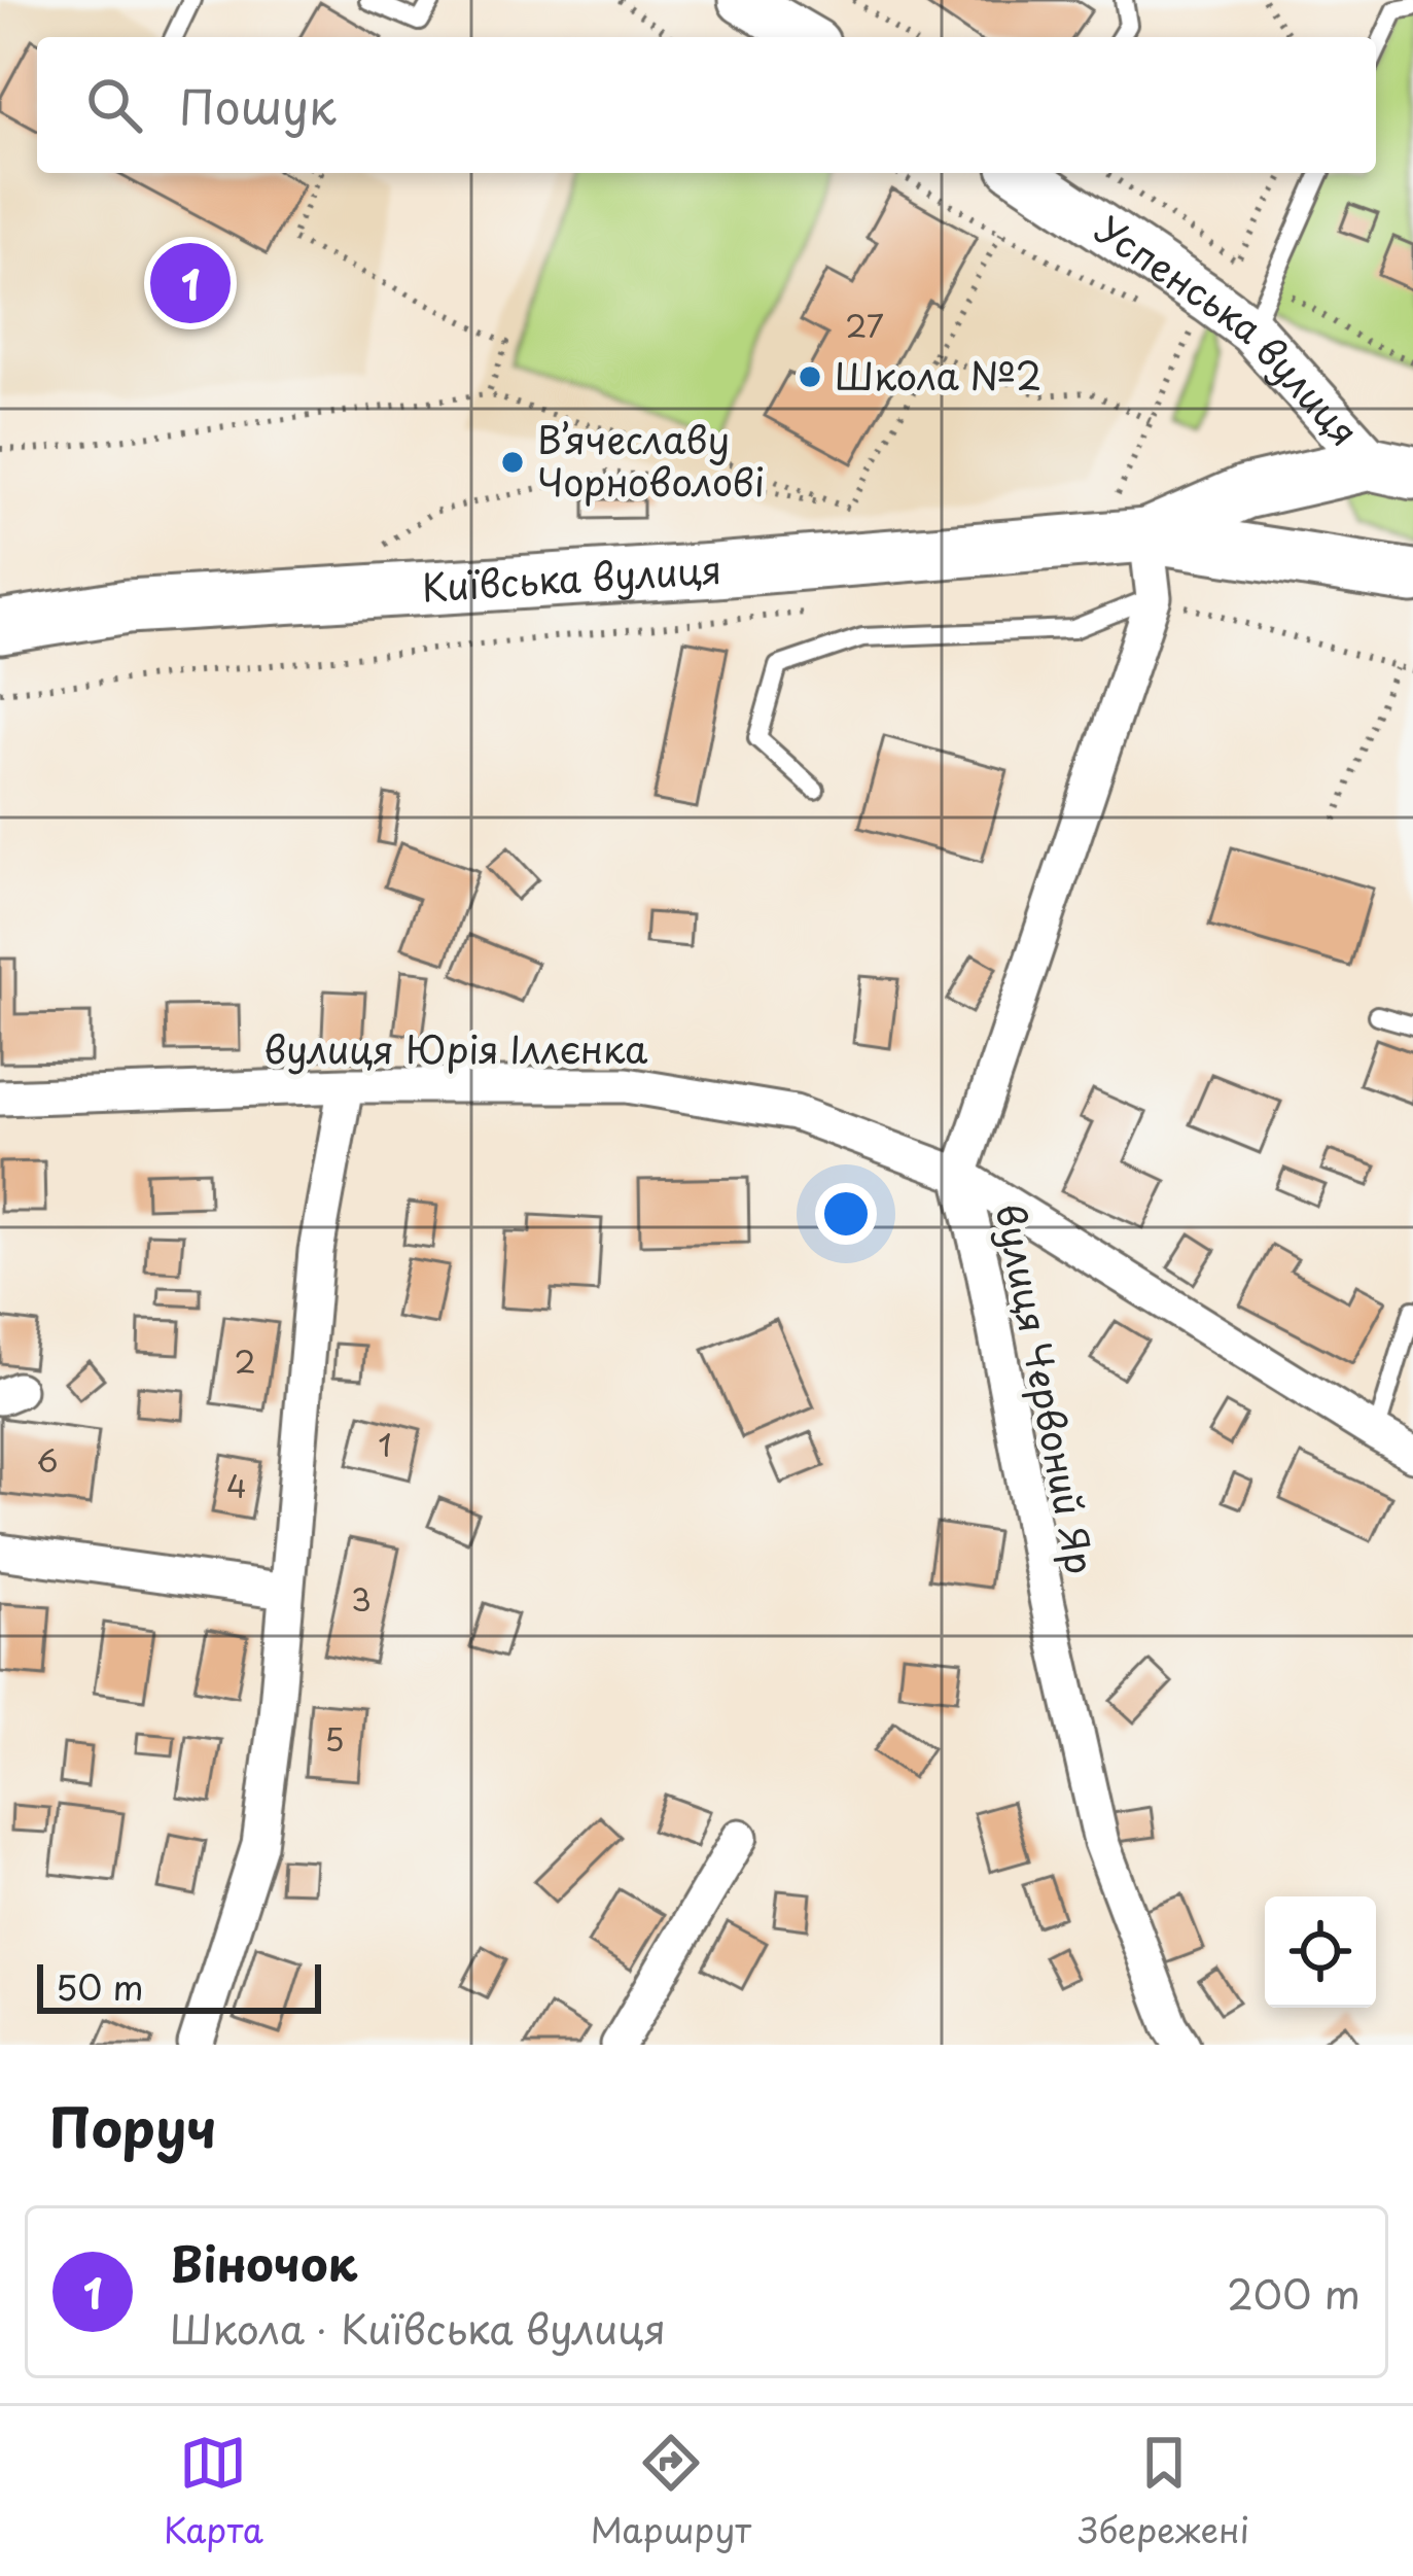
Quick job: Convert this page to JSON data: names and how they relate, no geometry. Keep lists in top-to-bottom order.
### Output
{
  "streets": {
    "main road": ["Київська вулиця"],
    "street": ["Успенська вулиця", "вулиця Юрія Іллєнка", "вулиця Червоний Яр"]
  },
  "crossings": [
    ["Успенська вулиця", "Київська вулиця"],
    ["Київська вулиця", "вулиця Червоний Яр"],
    ["вулиця Юрія Іллєнка", "вулиця Червоний Яр"]
  ],
  "places": ["Школа №2", "В’ячеславу Чорноволові"],
  "house_numbers": [
    "27",
    "2",
    "1",
    "6",
    "4",
    "3",
    "5"
  ],
  "scale_bar": "50 m",
  "page": {
    "search": "Пошук",
    "pins": "1",
    "scale": "50 m",
    "heading": "Поруч",
    "list": [
      {
        "mark": "1",
        "name": "Віночок",
        "note": "Школа · Київська вулиця",
        "value": "200 m"
      }
    ],
    "nav": ["Карта", "Маршрут", "Збережені"]
  }
}
